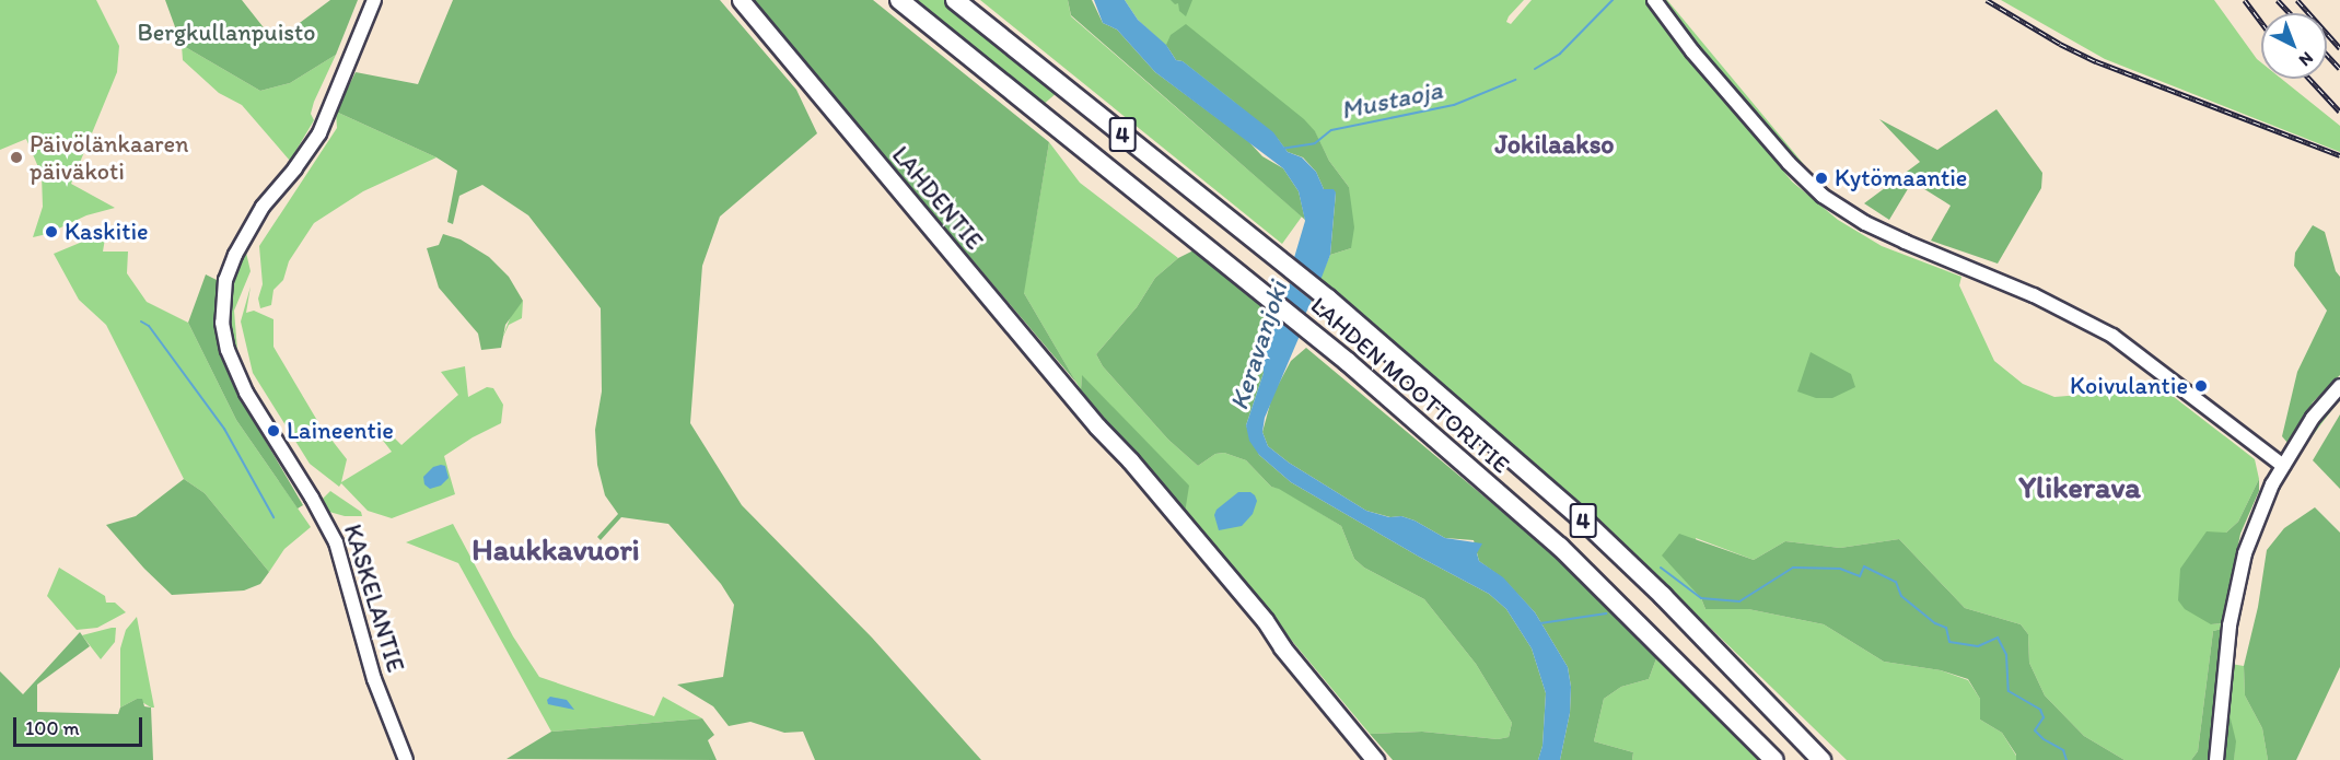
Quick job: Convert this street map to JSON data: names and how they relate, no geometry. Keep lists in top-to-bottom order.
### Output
{
  "streets": {
    "highway": ["4", "LAHDEN MOOTTORITIE"],
    "main road": ["LAHDENTIE"],
    "street": ["KASKELANTIE"]
  },
  "districts": ["Jokilaakso", "Ylikerava", "Haukkavuori"],
  "water": ["Mustaoja", "Keravanjoki"],
  "parks": ["Bergkullanpuisto"],
  "places": [
    "Päivölänkaaren päiväkoti",
    "Kytömaantie",
    "Kaskitie",
    "Koivulantie",
    "Laineentie"
  ],
  "scale_bar": "100 m",
  "north": "bottom right"
}
